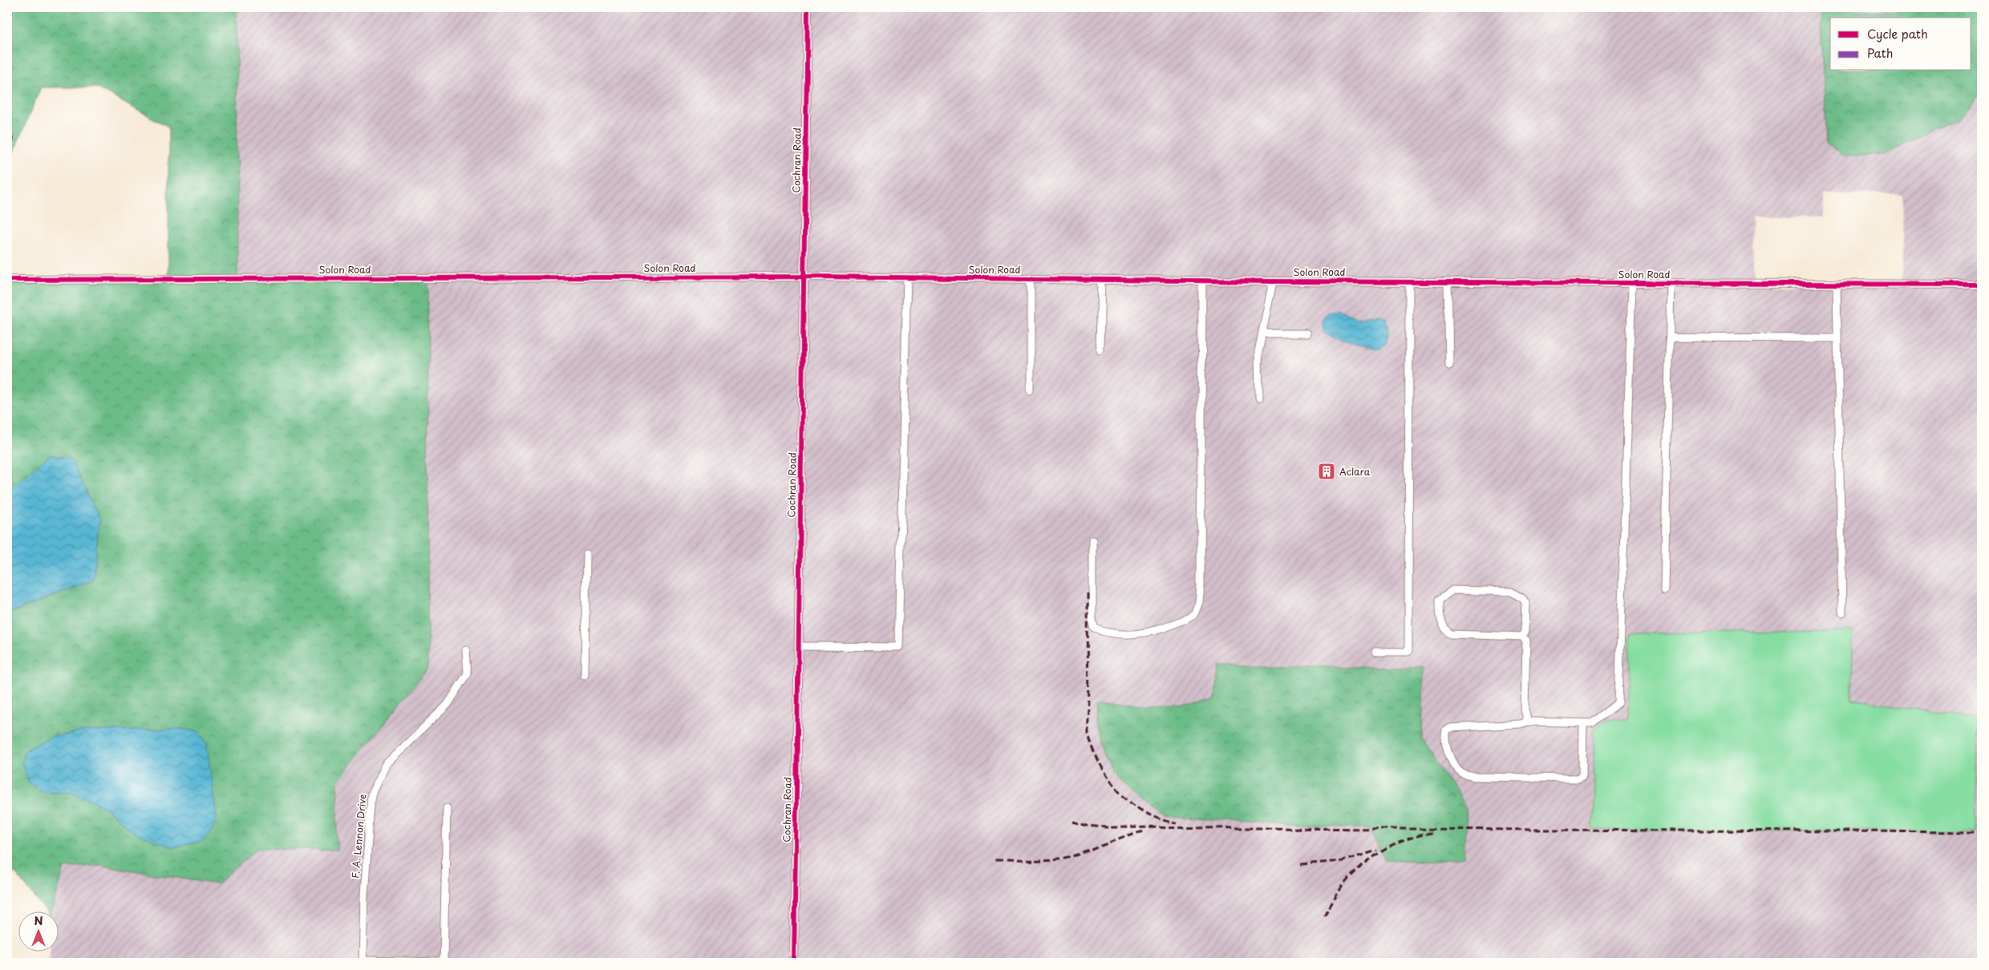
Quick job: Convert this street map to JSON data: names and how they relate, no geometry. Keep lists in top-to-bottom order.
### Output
{
  "streets": {
    "street": ["Cochran Road", "Solon Road", "F. A. Lennon Drive"]
  },
  "crossings": [
    ["Cochran Road", "Solon Road"]
  ],
  "places": {
    "building": ["Aclara"]
  },
  "legend": ["Cycle path", "Path"],
  "north": "top"
}
